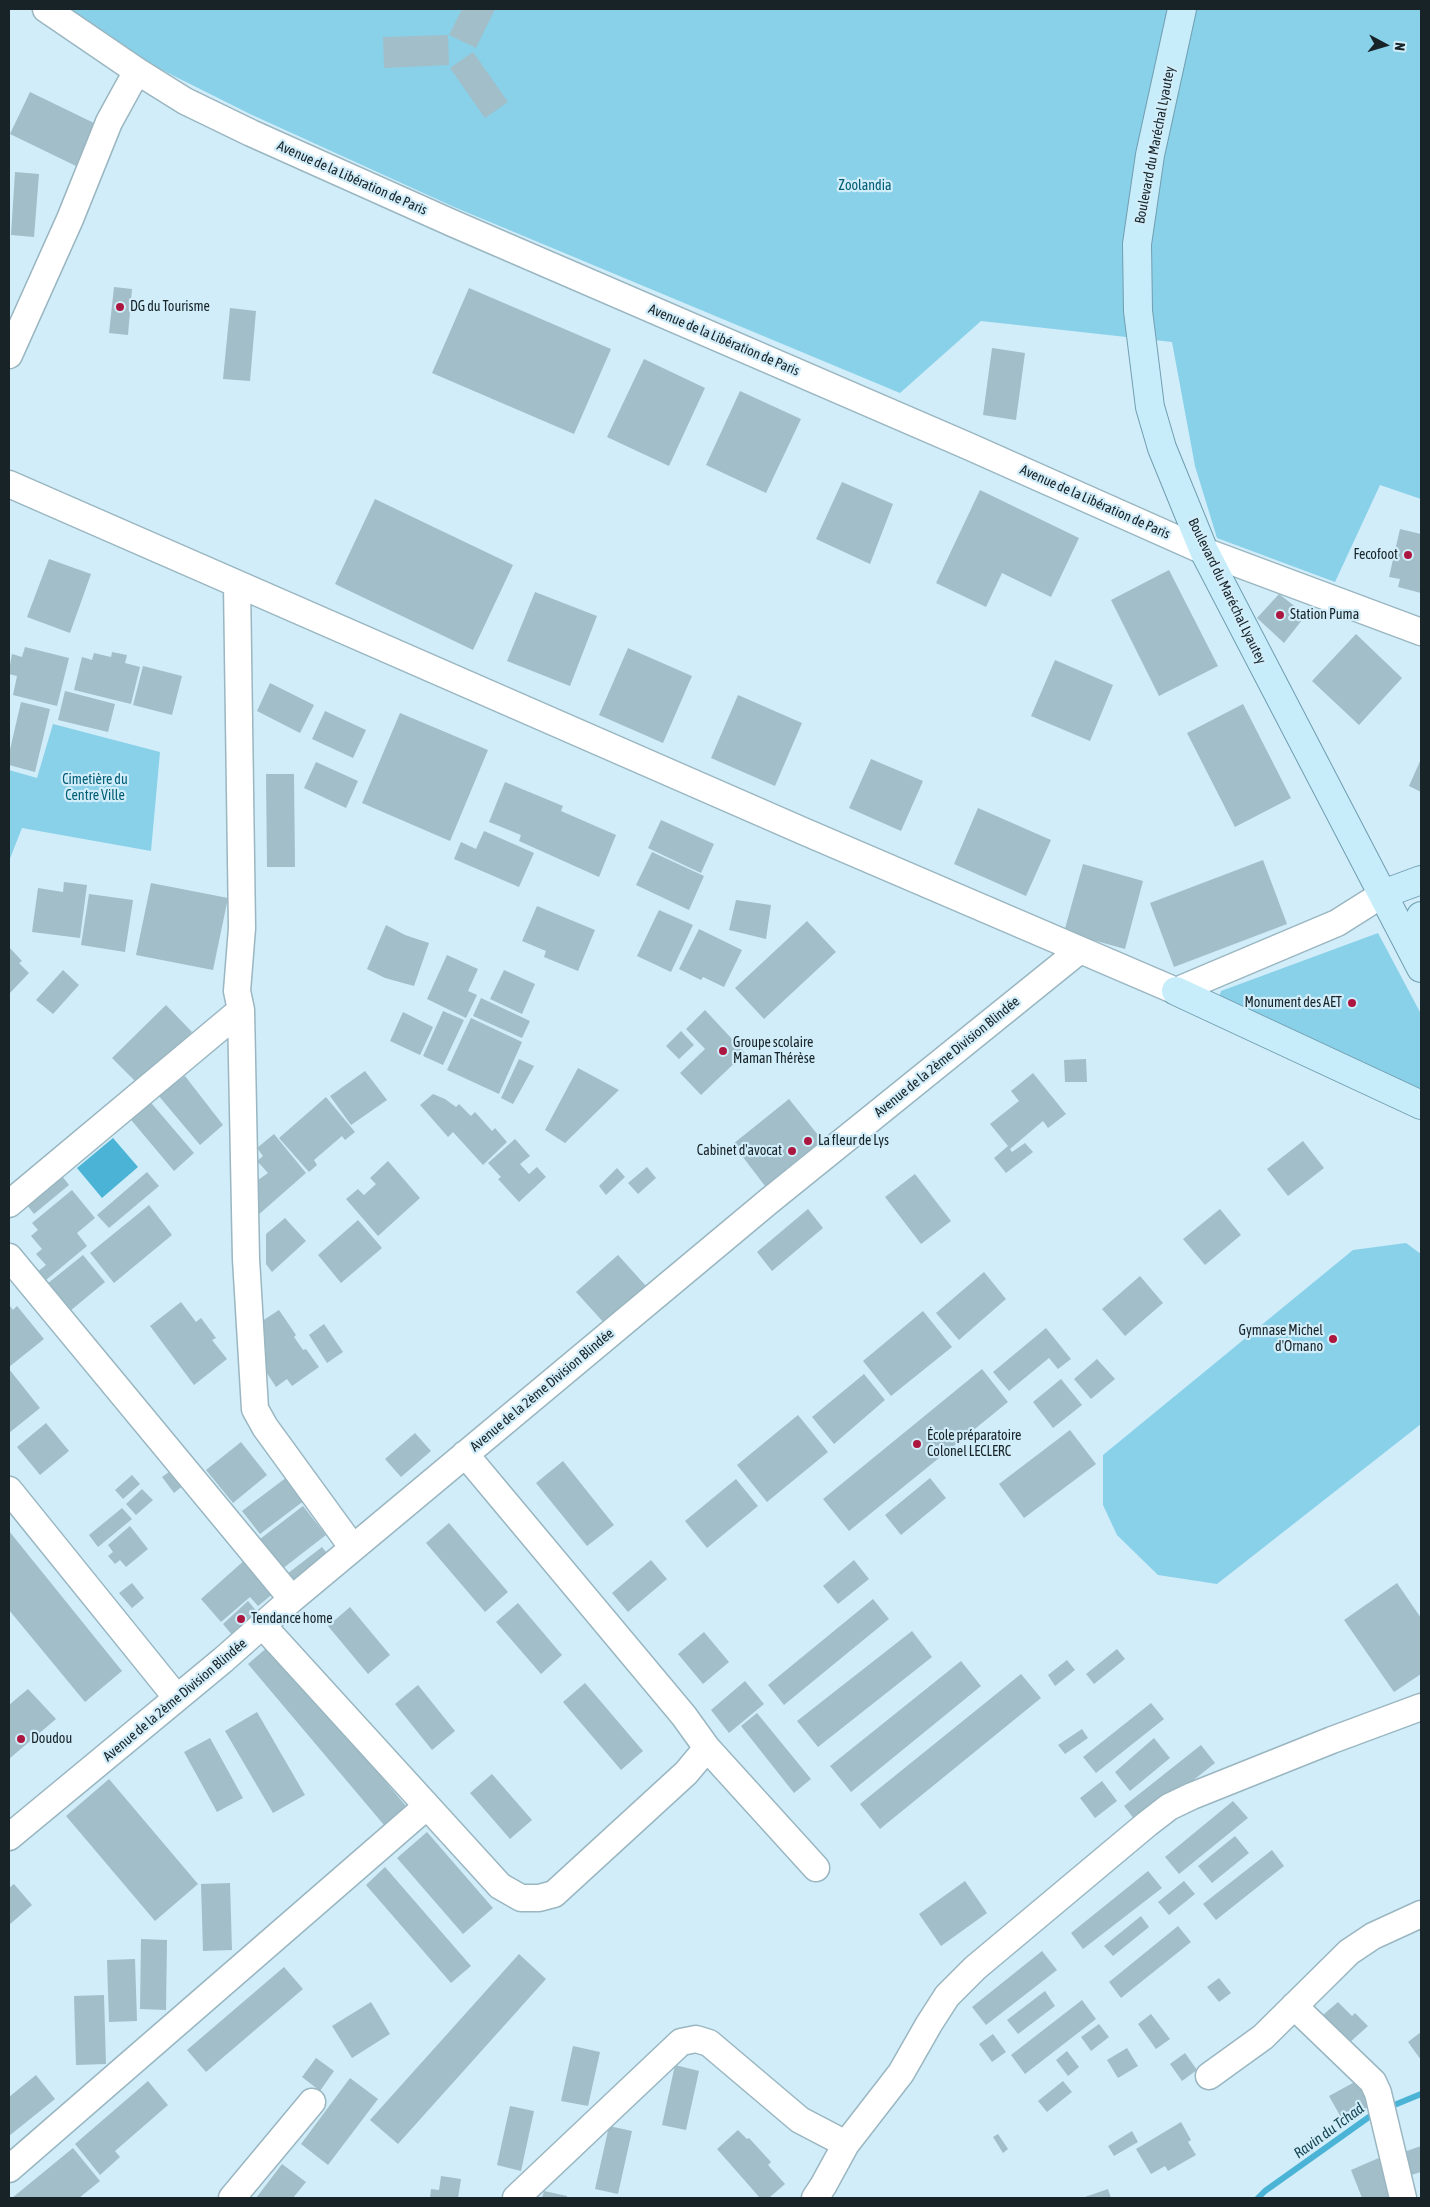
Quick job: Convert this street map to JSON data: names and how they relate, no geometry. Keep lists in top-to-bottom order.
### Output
{
  "streets": {
    "main road": ["Boulevard du Maréchal Lyautey"],
    "street": ["Avenue de la Libération de Paris", "Avenue de la 2ème Division Blindée"]
  },
  "crossings": [
    ["Boulevard du Maréchal Lyautey", "Avenue de la Libération de Paris"]
  ],
  "water": ["Ravin du Tchad"],
  "parks": ["Zoolandia", "Cimetière du Centre Ville"],
  "places": [
    "DG du Tourisme",
    "Fecofoot",
    "Station Puma",
    "Monument des AET",
    "Groupe scolaire Maman Thérèse",
    "La fleur de Lys",
    "Cabinet d'avocat",
    "Gymnase Michel d'Ornano",
    "École préparatoire Colonel LECLERC",
    "Tendance home",
    "Doudou"
  ],
  "north": "right"
}
